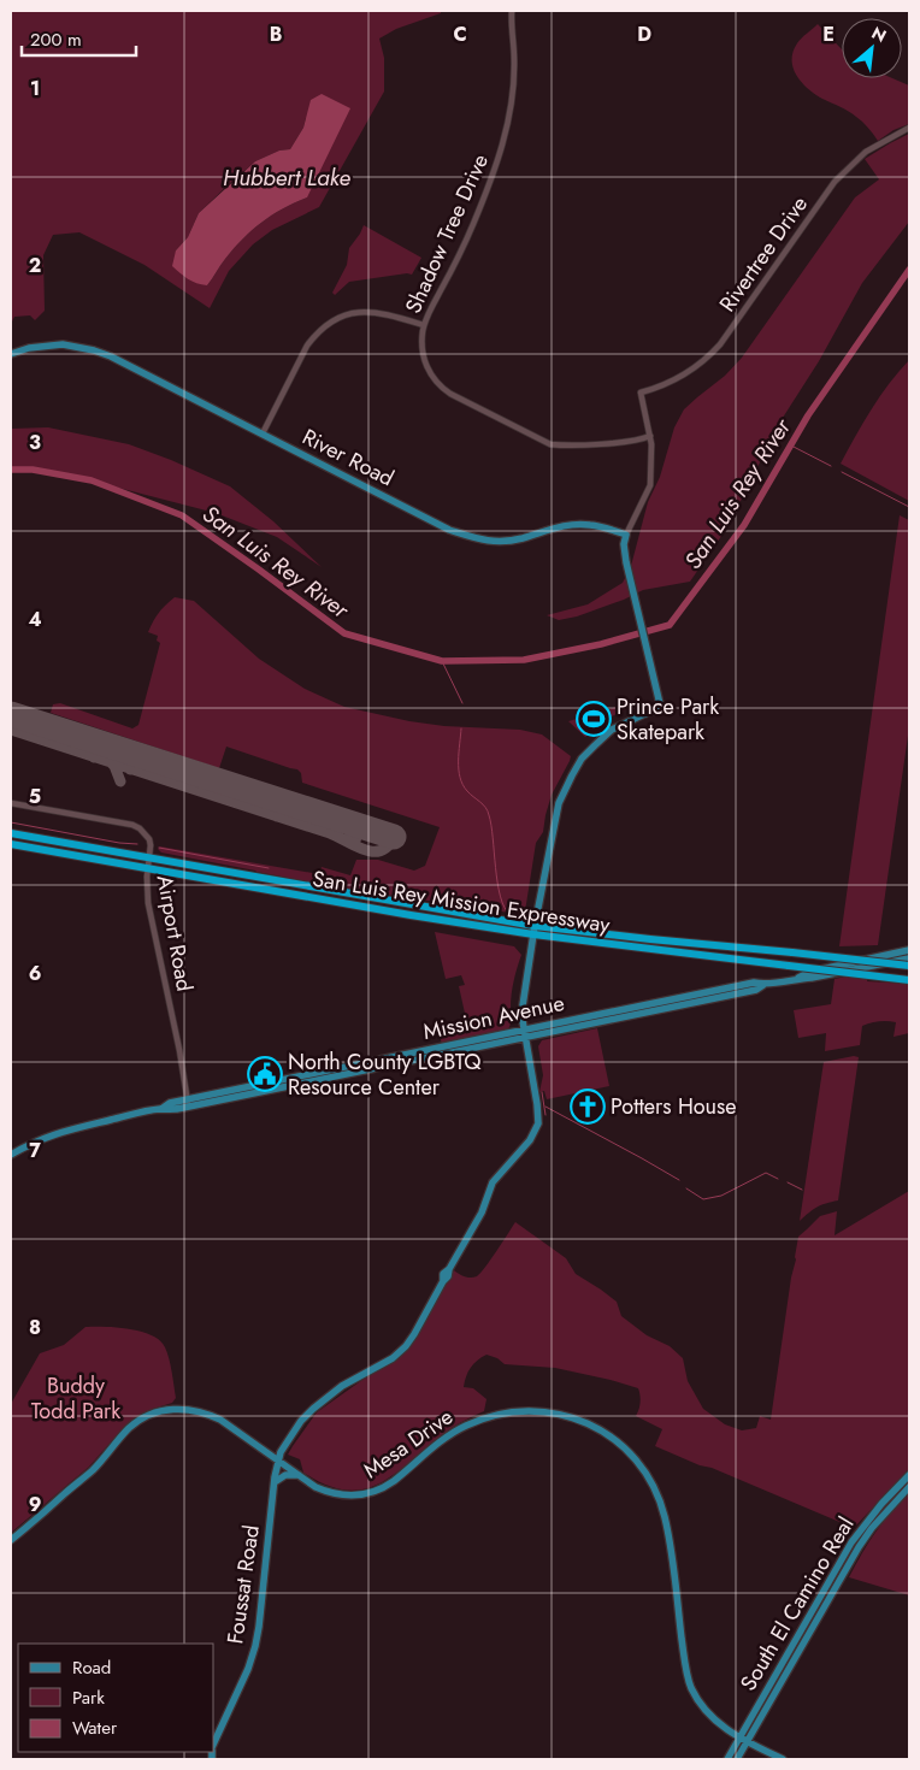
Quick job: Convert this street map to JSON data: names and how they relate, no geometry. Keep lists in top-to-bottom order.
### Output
{
  "streets": {
    "highway": ["San Luis Rey Mission Expressway"],
    "main road": [
      "River Road",
      "Mission Avenue",
      "Mesa Drive",
      "Foussat Road",
      "South El Camino Real"
    ],
    "street": ["Shadow Tree Drive", "Rivertree Drive", "Airport Road"]
  },
  "crossings": [
    ["Shadow Tree Drive", "Rivertree Drive"],
    ["River Road", "Foussat Road"],
    ["San Luis Rey Mission Expressway", "Airport Road"],
    ["San Luis Rey Mission Expressway", "Foussat Road"],
    ["Airport Road", "Mission Avenue"],
    ["Mission Avenue", "Foussat Road"],
    ["Mesa Drive", "Foussat Road"],
    ["Mesa Drive", "South El Camino Real"]
  ],
  "water": ["Hubbert Lake", "San Luis Rey River"],
  "parks": ["Buddy Todd Park"],
  "places": {
    "sports": ["Prince Park Skatepark"],
    "public building": ["North County LGBTQ Resource Center"],
    "church": ["Potters House"]
  },
  "legend": ["Road", "Park", "Water"],
  "scale_bar": "200 m",
  "north": "top right",
  "grid": {
    "columns": [
      "B",
      "C",
      "D",
      "E"
    ],
    "rows": [
      "1",
      "2",
      "3",
      "4",
      "5",
      "6",
      "7",
      "8",
      "9"
    ]
  }
}
